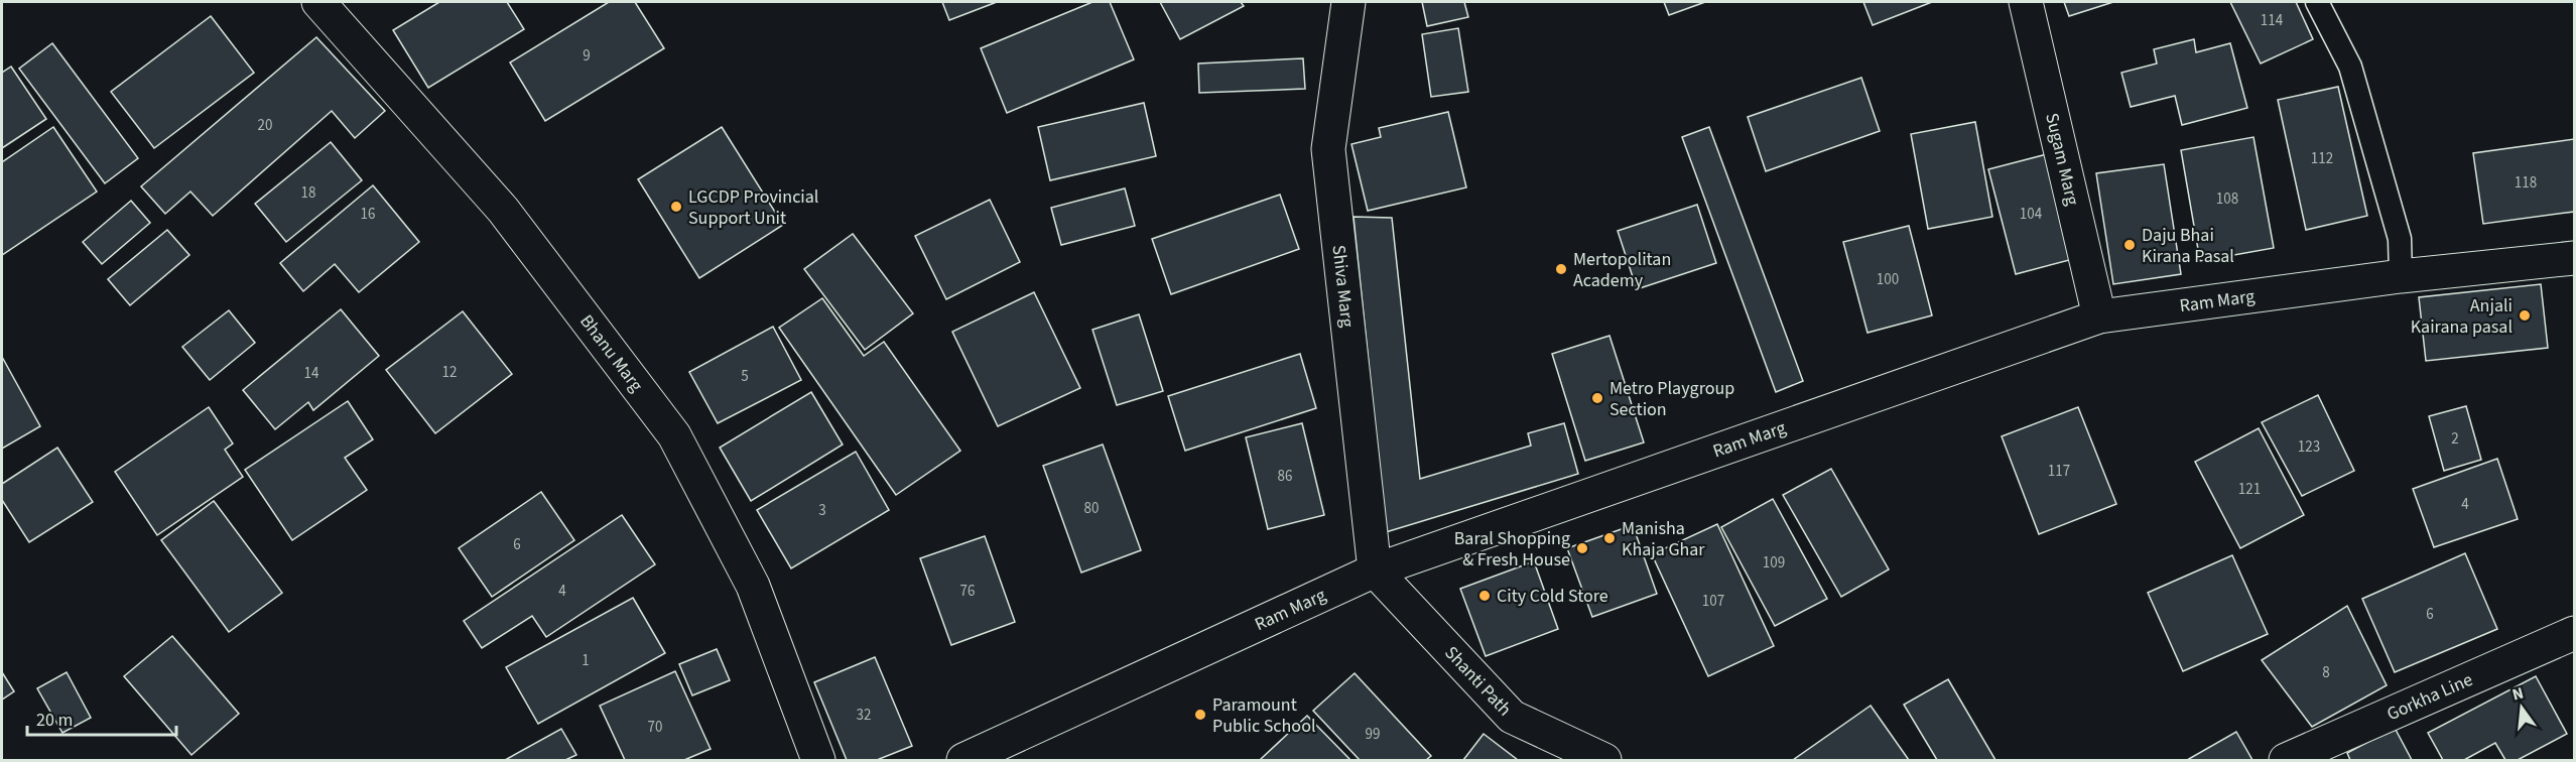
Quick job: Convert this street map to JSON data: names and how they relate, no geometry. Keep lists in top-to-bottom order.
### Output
{
  "streets": {
    "street": [
      "Sugam Marg",
      "Shiva Marg",
      "Ram Marg",
      "Bhanu Marg",
      "Shanti Path",
      "Gorkha Line"
    ]
  },
  "crossings": [
    ["Sugam Marg", "Ram Marg"],
    ["Shiva Marg", "Ram Marg"],
    ["Shiva Marg", "Shanti Path"],
    ["Ram Marg", "Shanti Path"]
  ],
  "places": [
    "LGCDP Provincial Support Unit",
    "Daju Bhai Kirana Pasal",
    "Mertopolitan Academy",
    "Anjali Kairana pasal",
    "Metro Playgroup Section",
    "Manisha Khaja Ghar",
    "Baral Shopping & Fresh House",
    "City Cold Store",
    "Paramount Public School"
  ],
  "house_numbers": [
    "114",
    "9",
    "20",
    "112",
    "118",
    "18",
    "108",
    "16",
    "104",
    "100",
    "12",
    "14",
    "5",
    "2",
    "123",
    "117",
    "86",
    "121",
    "4",
    "80",
    "3",
    "6",
    "109",
    "4",
    "76",
    "107",
    "6",
    "1",
    "8",
    "32",
    "70",
    "99"
  ],
  "scale_bar": "20 m",
  "north": "top"
}
